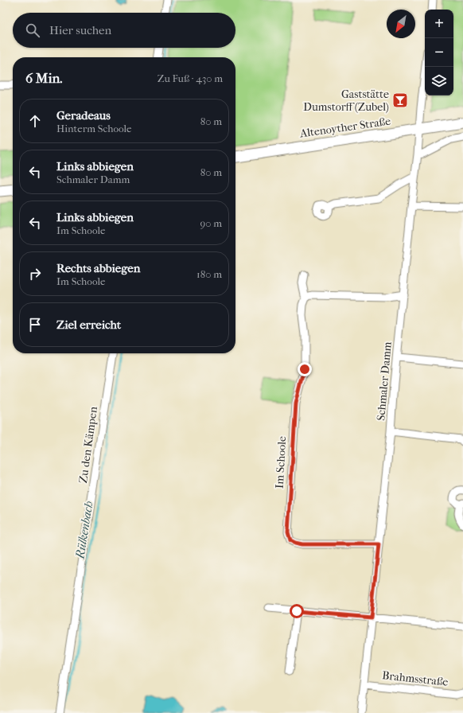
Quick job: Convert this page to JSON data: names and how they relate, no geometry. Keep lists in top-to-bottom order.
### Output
{
  "streets": {
    "main road": ["Altenoyther Straße"],
    "street": [
      "Schmaler Damm",
      "Zu den Kämpen",
      "Im Schoole",
      "Brahmsstraße"
    ]
  },
  "crossings": [
    ["Altenoyther Straße", "Schmaler Damm"],
    ["Schmaler Damm", "Im Schoole"],
    ["Schmaler Damm", "Brahmsstraße"]
  ],
  "water": ["Rülkenbach"],
  "places": {
    "bar": ["Gaststätte Dumstorff (Zubel)"]
  },
  "north": "bottom left",
  "page": {
    "map_buttons": ["+", "−"],
    "search": "Hier suchen",
    "heading": ["6 Min.", "Zu Fuß · 430 m"],
    "list": [
      ["Geradeaus", "Hinterm Schoole", "80 m"],
      ["Links abbiegen", "Schmaler Damm", "80 m"],
      ["Links abbiegen", "Im Schoole", "90 m"],
      ["Rechts abbiegen", "Im Schoole", "180 m"],
      "Ziel erreicht"
    ]
  }
}
